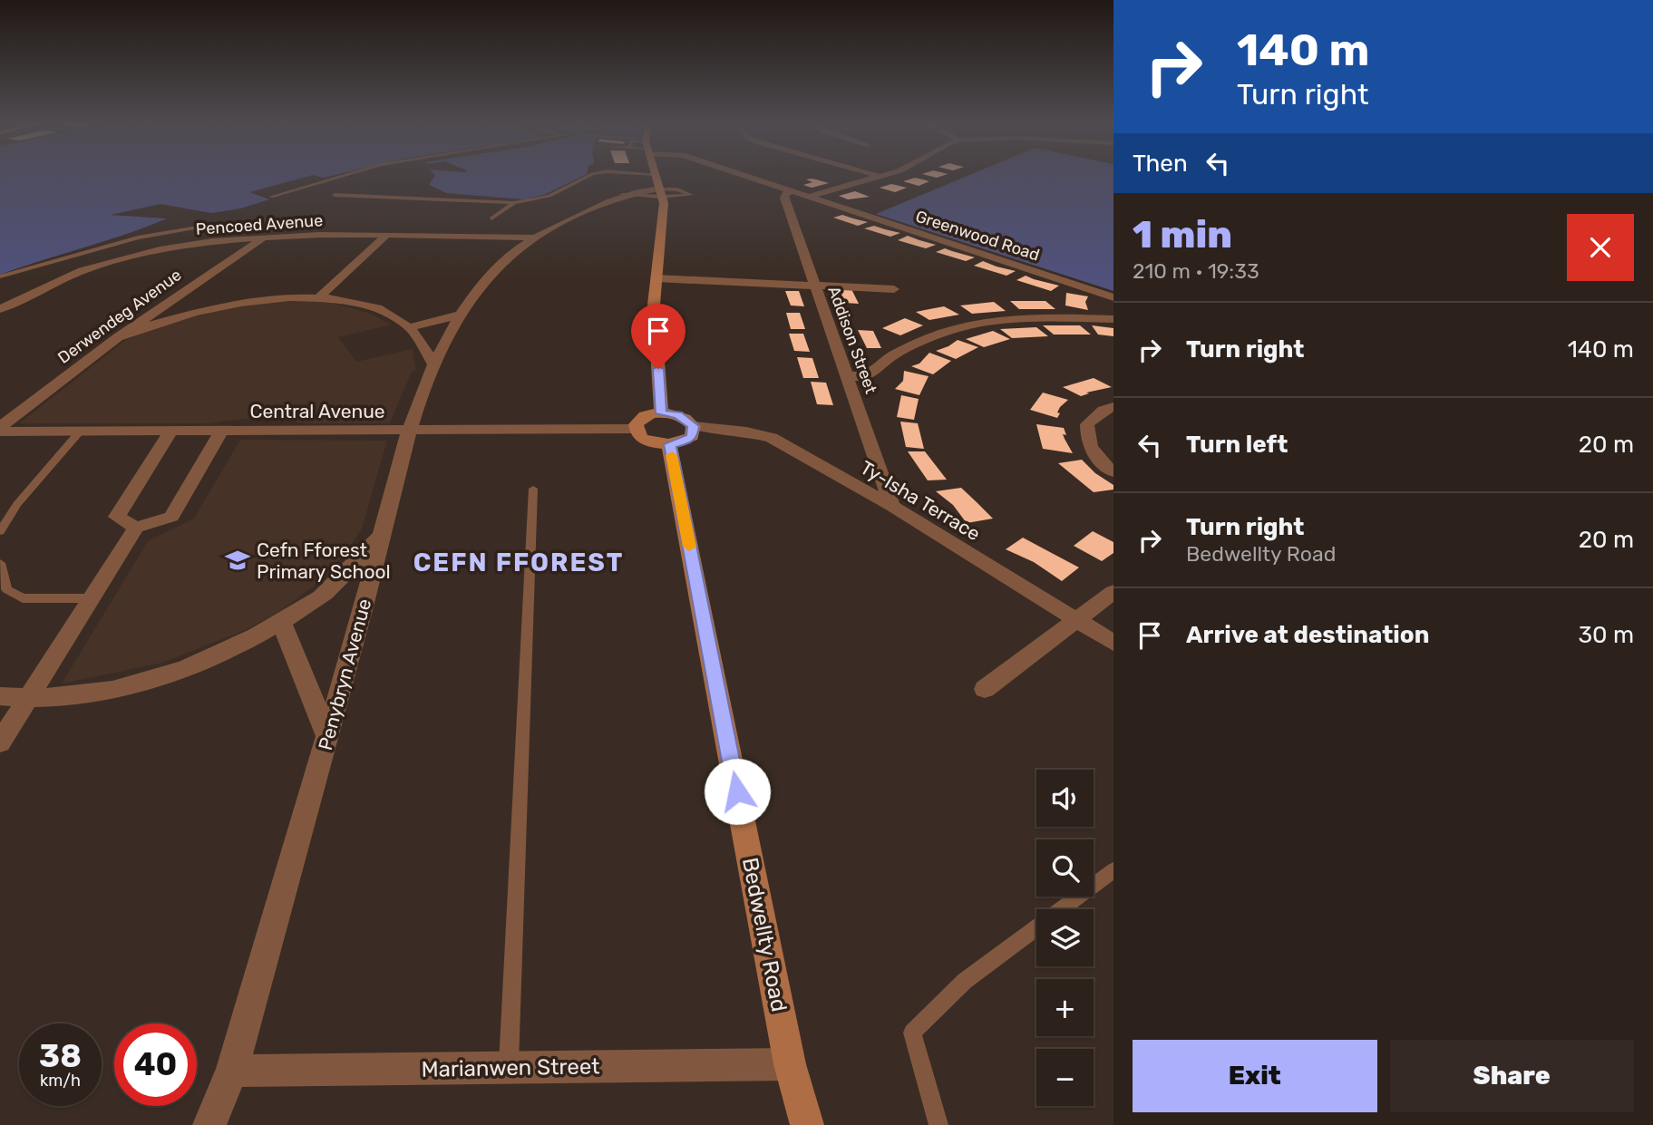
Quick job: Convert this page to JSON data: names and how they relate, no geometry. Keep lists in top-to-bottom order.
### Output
{
  "streets": {
    "street": [
      "Pencoed Avenue",
      "Greenwood Road",
      "Derwendeg Avenue",
      "Addison Street",
      "Central Avenue",
      "Ty-Isha Terrace",
      "Penybryn Avenue",
      "Bedwellty Road",
      "Marianwen Street"
    ]
  },
  "crossings": [
    ["Pencoed Avenue", "Derwendeg Avenue"],
    ["Pencoed Avenue", "Penybryn Avenue"],
    ["Greenwood Road", "Addison Street"],
    ["Derwendeg Avenue", "Central Avenue"],
    ["Addison Street", "Ty-Isha Terrace"],
    ["Central Avenue", "Penybryn Avenue"],
    ["Penybryn Avenue", "Marianwen Street"],
    ["Bedwellty Road", "Marianwen Street"]
  ],
  "districts": ["CEFN FFOREST"],
  "places": {
    "school or university": ["Cefn Fforest Primary School"]
  },
  "page": {
    "turn": ["140 m", "Turn right"],
    "then": "Then",
    "heading": ["1 min", "210 m · 19:33"],
    "list": [
      {
        "name": "Turn right",
        "value": "140 m"
      },
      {
        "name": "Turn left",
        "value": "20 m"
      },
      {
        "name": "Turn right",
        "note": "Bedwellty Road",
        "value": "20 m"
      },
      {
        "name": "Arrive at destination",
        "value": "30 m"
      }
    ],
    "map_buttons": ["+", "−"],
    "speed": "38 km/h",
    "limit": "40",
    "buttons": ["Exit", "Share"]
  }
}
